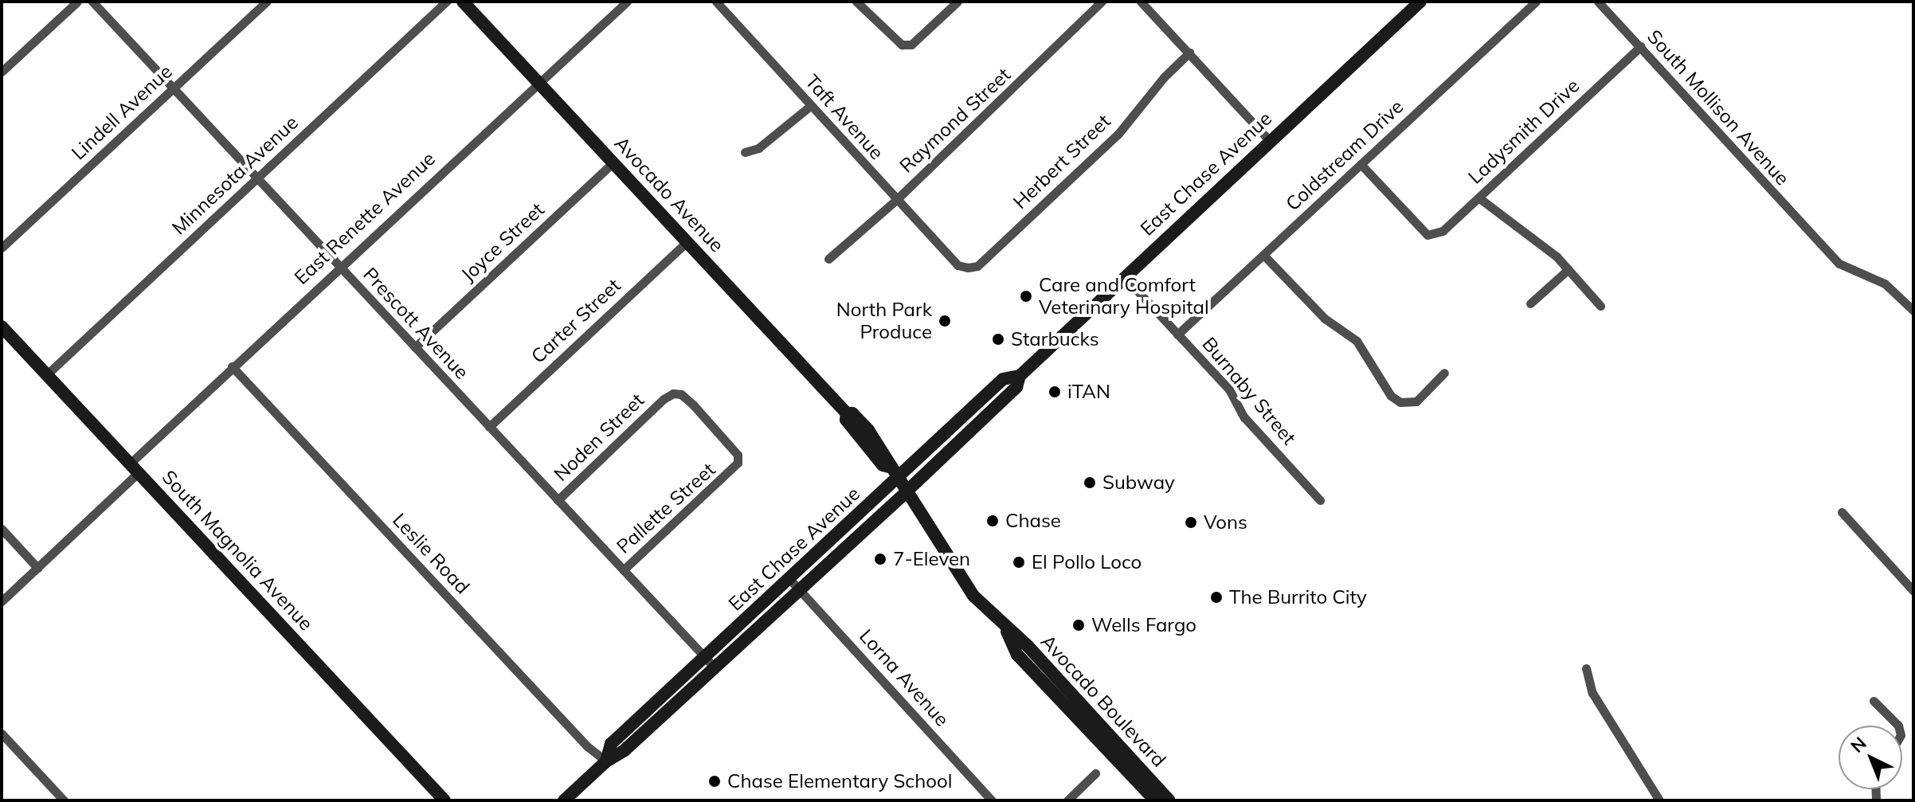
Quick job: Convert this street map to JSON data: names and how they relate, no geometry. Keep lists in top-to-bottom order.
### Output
{
  "streets": {
    "main road": [
      "East Chase Avenue",
      "Avocado Avenue",
      "South Magnolia Avenue",
      "Avocado Boulevard"
    ],
    "street": [
      "South Mollison Avenue",
      "Lindell Avenue",
      "Taft Avenue",
      "Raymond Street",
      "Ladysmith Drive",
      "Coldstream Drive",
      "Herbert Street",
      "Minnesota Avenue",
      "East Renette Avenue",
      "Joyce Street",
      "Carter Street",
      "Prescott Avenue",
      "Burnaby Street",
      "Noden Street",
      "Pallette Street",
      "Leslie Road",
      "Lorna Avenue"
    ]
  },
  "crossings": [
    ["South Mollison Avenue", "Ladysmith Drive"],
    ["Lindell Avenue", "Prescott Avenue"],
    ["Taft Avenue", "Raymond Street"],
    ["Taft Avenue", "Herbert Street"],
    ["Ladysmith Drive", "Coldstream Drive"],
    ["Coldstream Drive", "Burnaby Street"],
    ["East Chase Avenue", "Avocado Avenue"],
    ["East Chase Avenue", "Prescott Avenue"],
    ["East Chase Avenue", "Burnaby Street"],
    ["East Chase Avenue", "Leslie Road"],
    ["East Chase Avenue", "Lorna Avenue"],
    ["East Chase Avenue", "Avocado Boulevard"],
    ["Minnesota Avenue", "Prescott Avenue"],
    ["Minnesota Avenue", "South Magnolia Avenue"],
    ["Avocado Avenue", "East Renette Avenue"],
    ["Avocado Avenue", "Joyce Street"],
    ["Avocado Avenue", "Carter Street"],
    ["Avocado Avenue", "Avocado Boulevard"],
    ["East Renette Avenue", "Prescott Avenue"],
    ["East Renette Avenue", "South Magnolia Avenue"],
    ["East Renette Avenue", "Leslie Road"],
    ["Joyce Street", "Prescott Avenue"],
    ["Carter Street", "Prescott Avenue"],
    ["Prescott Avenue", "Noden Street"],
    ["Prescott Avenue", "Pallette Street"],
    ["Noden Street", "Pallette Street"]
  ],
  "places": [
    "Care and Comfort Veterinary Hospital",
    "North Park Produce",
    "Starbucks",
    "iTAN",
    "Subway",
    "Chase",
    "Vons",
    "7-Eleven",
    "El Pollo Loco",
    "The Burrito City",
    "Wells Fargo",
    "Chase Elementary School"
  ],
  "north": "top left"
}
